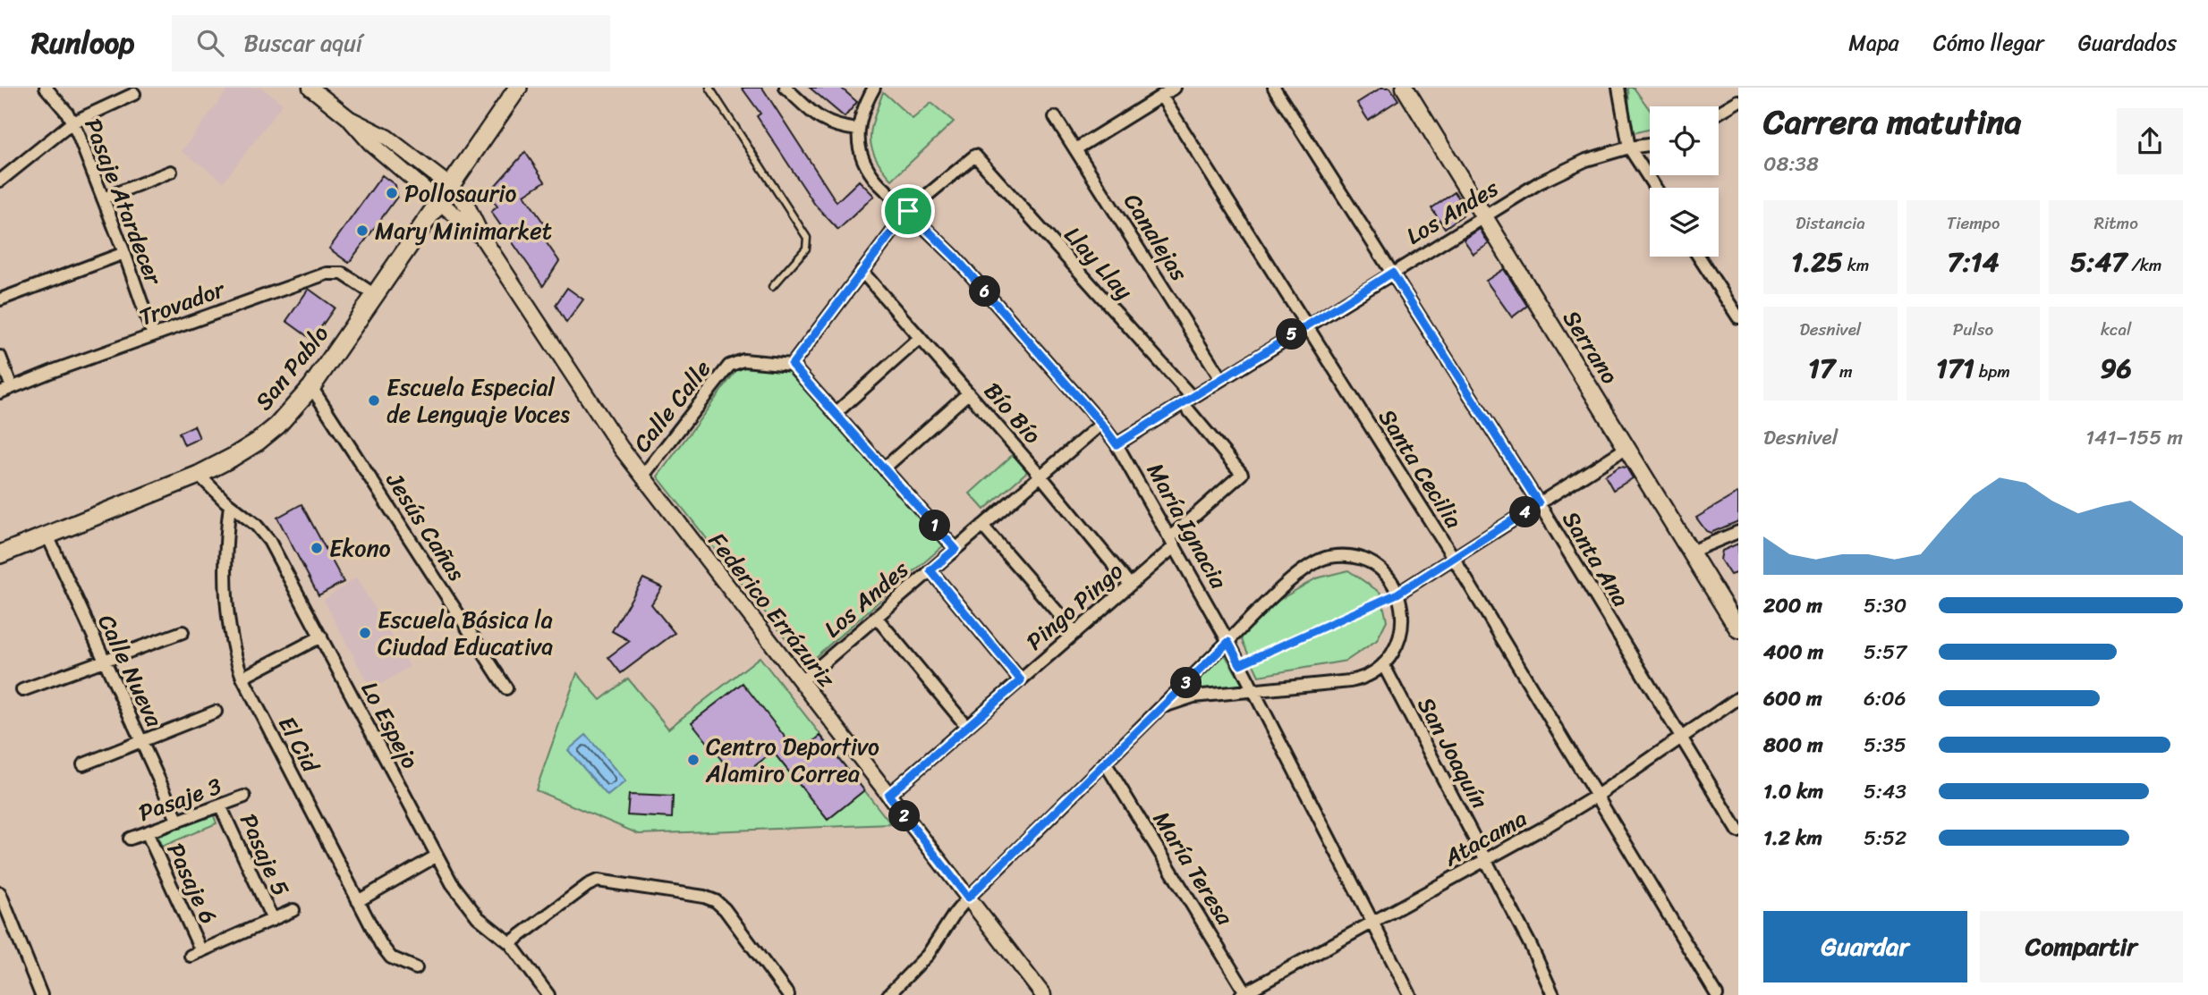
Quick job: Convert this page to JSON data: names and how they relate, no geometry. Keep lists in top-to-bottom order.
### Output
{
  "streets": {
    "main road": ["Serrano", "San Pablo"],
    "street": [
      "Pasaje Atardecer",
      "Los Andes",
      "Canalejas",
      "Llay Llay",
      "Trovador",
      "Calle Calle",
      "Bío Bío",
      "Santa Cecilia",
      "María Ignacia",
      "Jesús Cañas",
      "Santa Ana",
      "Pingo Pingo",
      "Federico Errázuriz",
      "Calle Nueva",
      "Lo Espejo",
      "El Cid",
      "San Joaquín",
      "Pasaje 3",
      "Atacama",
      "Pasaje 5",
      "María Teresa",
      "Pasaje 6"
    ]
  },
  "crossings": [
    ["Pasaje Atardecer", "Trovador"],
    ["Los Andes", "Canalejas"],
    ["Los Andes", "Llay Llay"],
    ["Los Andes", "Serrano"],
    ["Los Andes", "Bío Bío"],
    ["Los Andes", "Santa Cecilia"],
    ["Los Andes", "María Ignacia"],
    ["Los Andes", "Santa Ana"],
    ["Los Andes", "Federico Errázuriz"],
    ["Llay Llay", "María Ignacia"],
    ["Llay Llay", "Pingo Pingo"],
    ["Trovador", "San Pablo"],
    ["San Pablo", "Jesús Cañas"],
    ["San Pablo", "Federico Errázuriz"],
    ["San Pablo", "Calle Nueva"],
    ["San Pablo", "Lo Espejo"],
    ["Calle Calle", "Federico Errázuriz"],
    ["Bío Bío", "Pingo Pingo"],
    ["Santa Cecilia", "Atacama"],
    ["María Ignacia", "Pingo Pingo"],
    ["María Ignacia", "Atacama"],
    ["Santa Ana", "Atacama"],
    ["Pingo Pingo", "Federico Errázuriz"],
    ["Calle Nueva", "Pasaje 3"],
    ["Lo Espejo", "El Cid"],
    ["San Joaquín", "Atacama"],
    ["Pasaje 3", "Pasaje 5"],
    ["Pasaje 3", "Pasaje 6"],
    ["Atacama", "María Teresa"]
  ],
  "places": [
    "Pollosaurio",
    "Mary Minimarket",
    "Escuela Especial de Lenguaje Voces",
    "Ekono",
    "Escuela Básica la Ciudad Educativa",
    "Centro Deportivo Alamiro Correa"
  ],
  "page": {
    "header": "Runloop",
    "search": "Buscar aquí",
    "nav": ["Mapa", "Cómo llegar", "Guardados"],
    "heading": ["Carrera matutina", "08:38"],
    "stats": [
      ["Distancia", "1.25 km"],
      ["Tiempo", "7:14"],
      ["Ritmo", "5:47 /km"],
      ["Desnivel", "17 m"],
      ["Pulso", "171 bpm"],
      ["kcal", "96"]
    ],
    "pins": [
      "6",
      "5",
      "4",
      "1",
      "3",
      "2"
    ],
    "chart": ["Desnivel", "141–155 m"],
    "list": [
      {
        "name": "200 m",
        "note": "5:30"
      },
      {
        "name": "400 m",
        "note": "5:57"
      },
      {
        "name": "600 m",
        "note": "6:06"
      },
      {
        "name": "800 m",
        "note": "5:35"
      },
      {
        "name": "1.0 km",
        "note": "5:43"
      },
      {
        "name": "1.2 km",
        "note": "5:52"
      }
    ],
    "buttons": ["Guardar", "Compartir"]
  }
}
